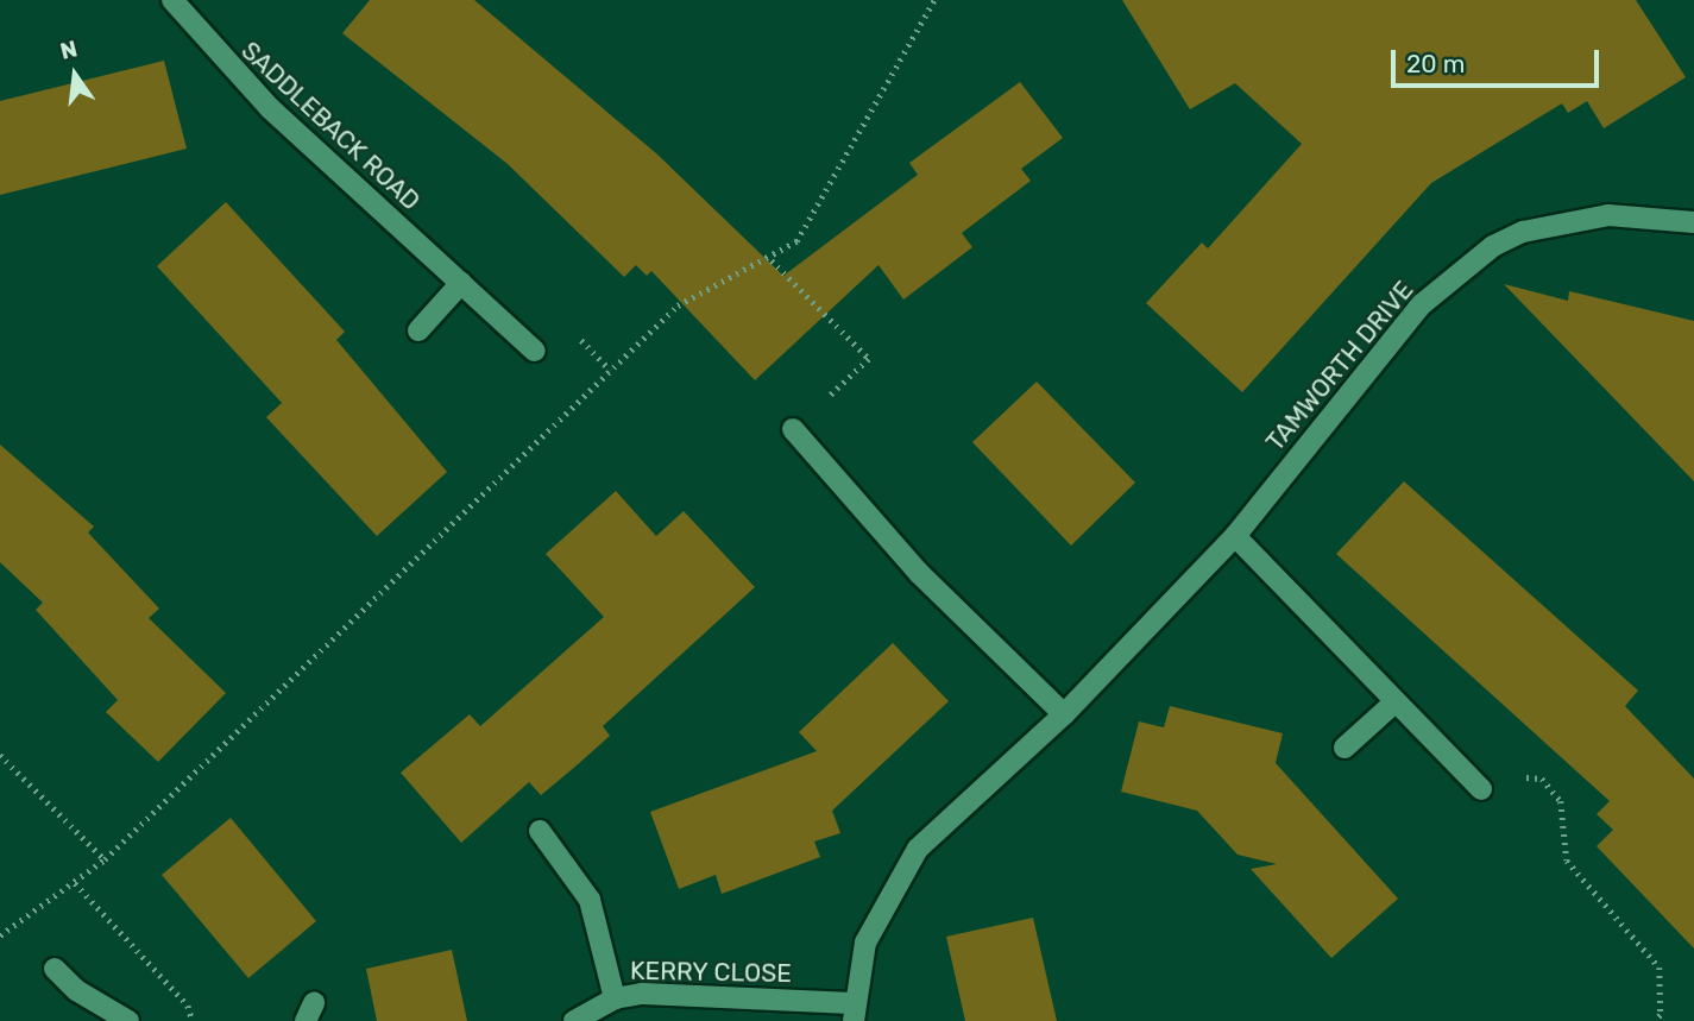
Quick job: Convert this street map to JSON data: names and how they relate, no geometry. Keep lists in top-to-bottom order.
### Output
{
  "streets": {
    "street": ["SADDLEBACK ROAD", "TAMWORTH DRIVE", "KERRY CLOSE"]
  },
  "crossings": [
    ["TAMWORTH DRIVE", "KERRY CLOSE"]
  ],
  "scale_bar": "20 m",
  "north": "top"
}
